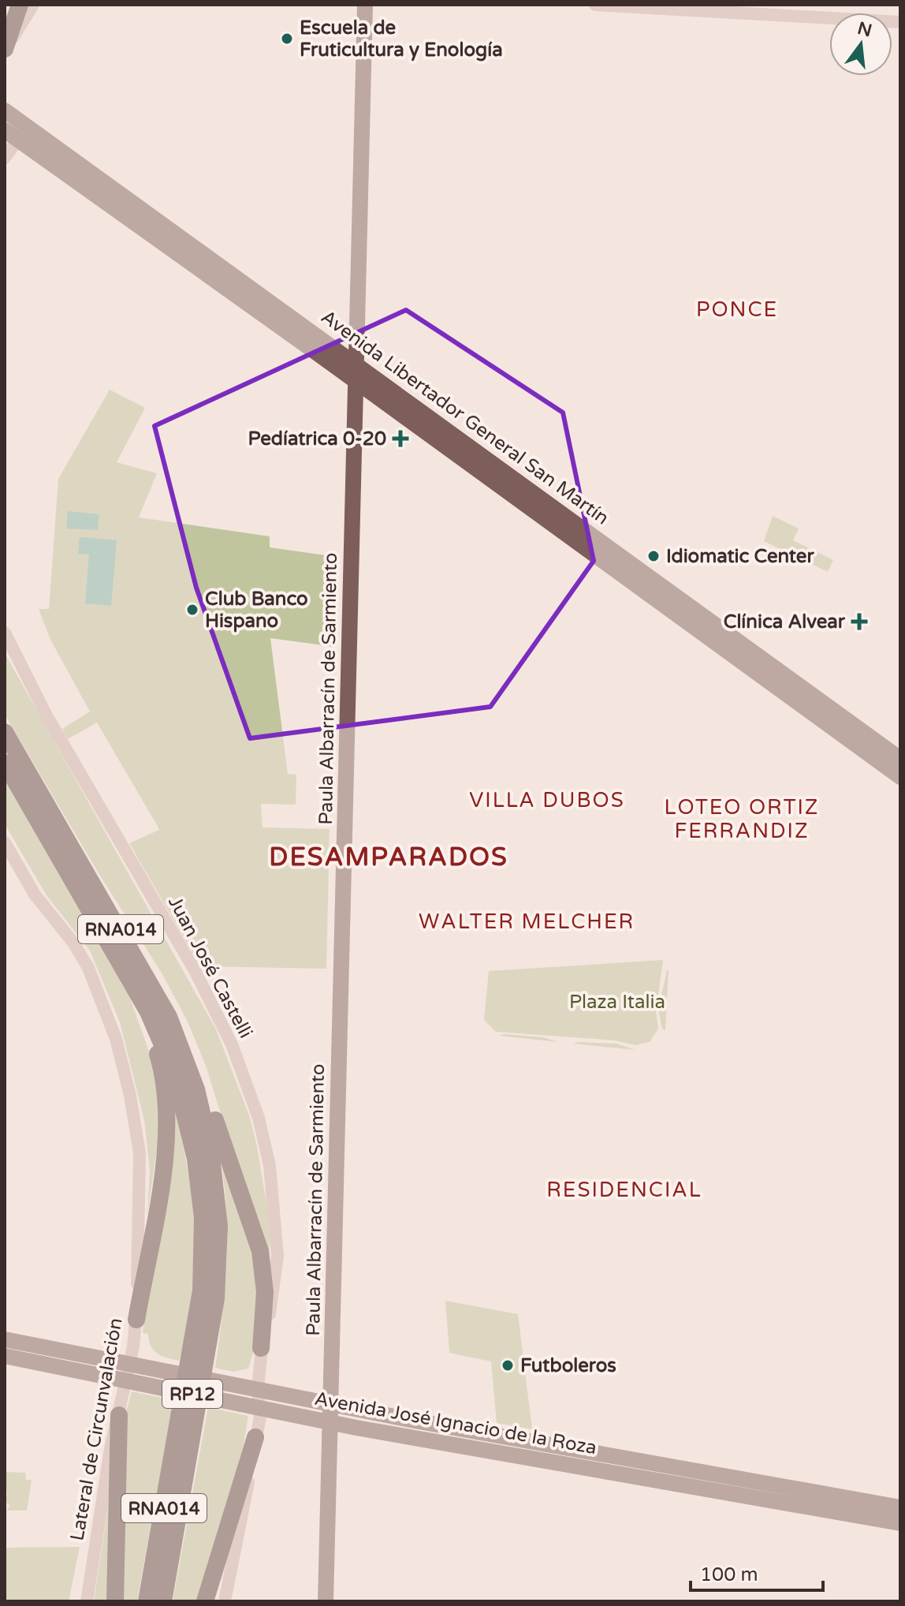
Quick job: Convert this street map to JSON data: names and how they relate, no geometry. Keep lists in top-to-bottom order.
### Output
{
  "streets": {
    "highway": ["RNA014"],
    "main road": [
      "Avenida Libertador General San Martín",
      "Paula Albarracín de Sarmiento",
      "RP12",
      "Avenida José Ignacio de la Roza"
    ],
    "street": ["Juan José Castelli", "Lateral de Circunvalación"]
  },
  "crossings": [
    ["Avenida Libertador General San Martín", "Paula Albarracín de Sarmiento"],
    ["Paula Albarracín de Sarmiento", "Avenida José Ignacio de la Roza"],
    ["Juan José Castelli", "Avenida José Ignacio de la Roza"],
    ["Avenida José Ignacio de la Roza", "Lateral de Circunvalación"]
  ],
  "districts": [
    "PONCE",
    "VILLA DUBOS",
    "LOTEO ORTIZ FERRANDIZ",
    "DESAMPARADOS",
    "WALTER MELCHER",
    "RESIDENCIAL"
  ],
  "parks": ["Plaza Italia"],
  "places": {
    "other": [
      "Escuela de Fruticultura y Enología",
      "Idiomatic Center",
      "Club Banco Hispano",
      "Futboleros"
    ],
    "health": ["Pedíatrica 0-20", "Clínica Alvear"]
  },
  "scale_bar": "100 m",
  "north": "top"
}
